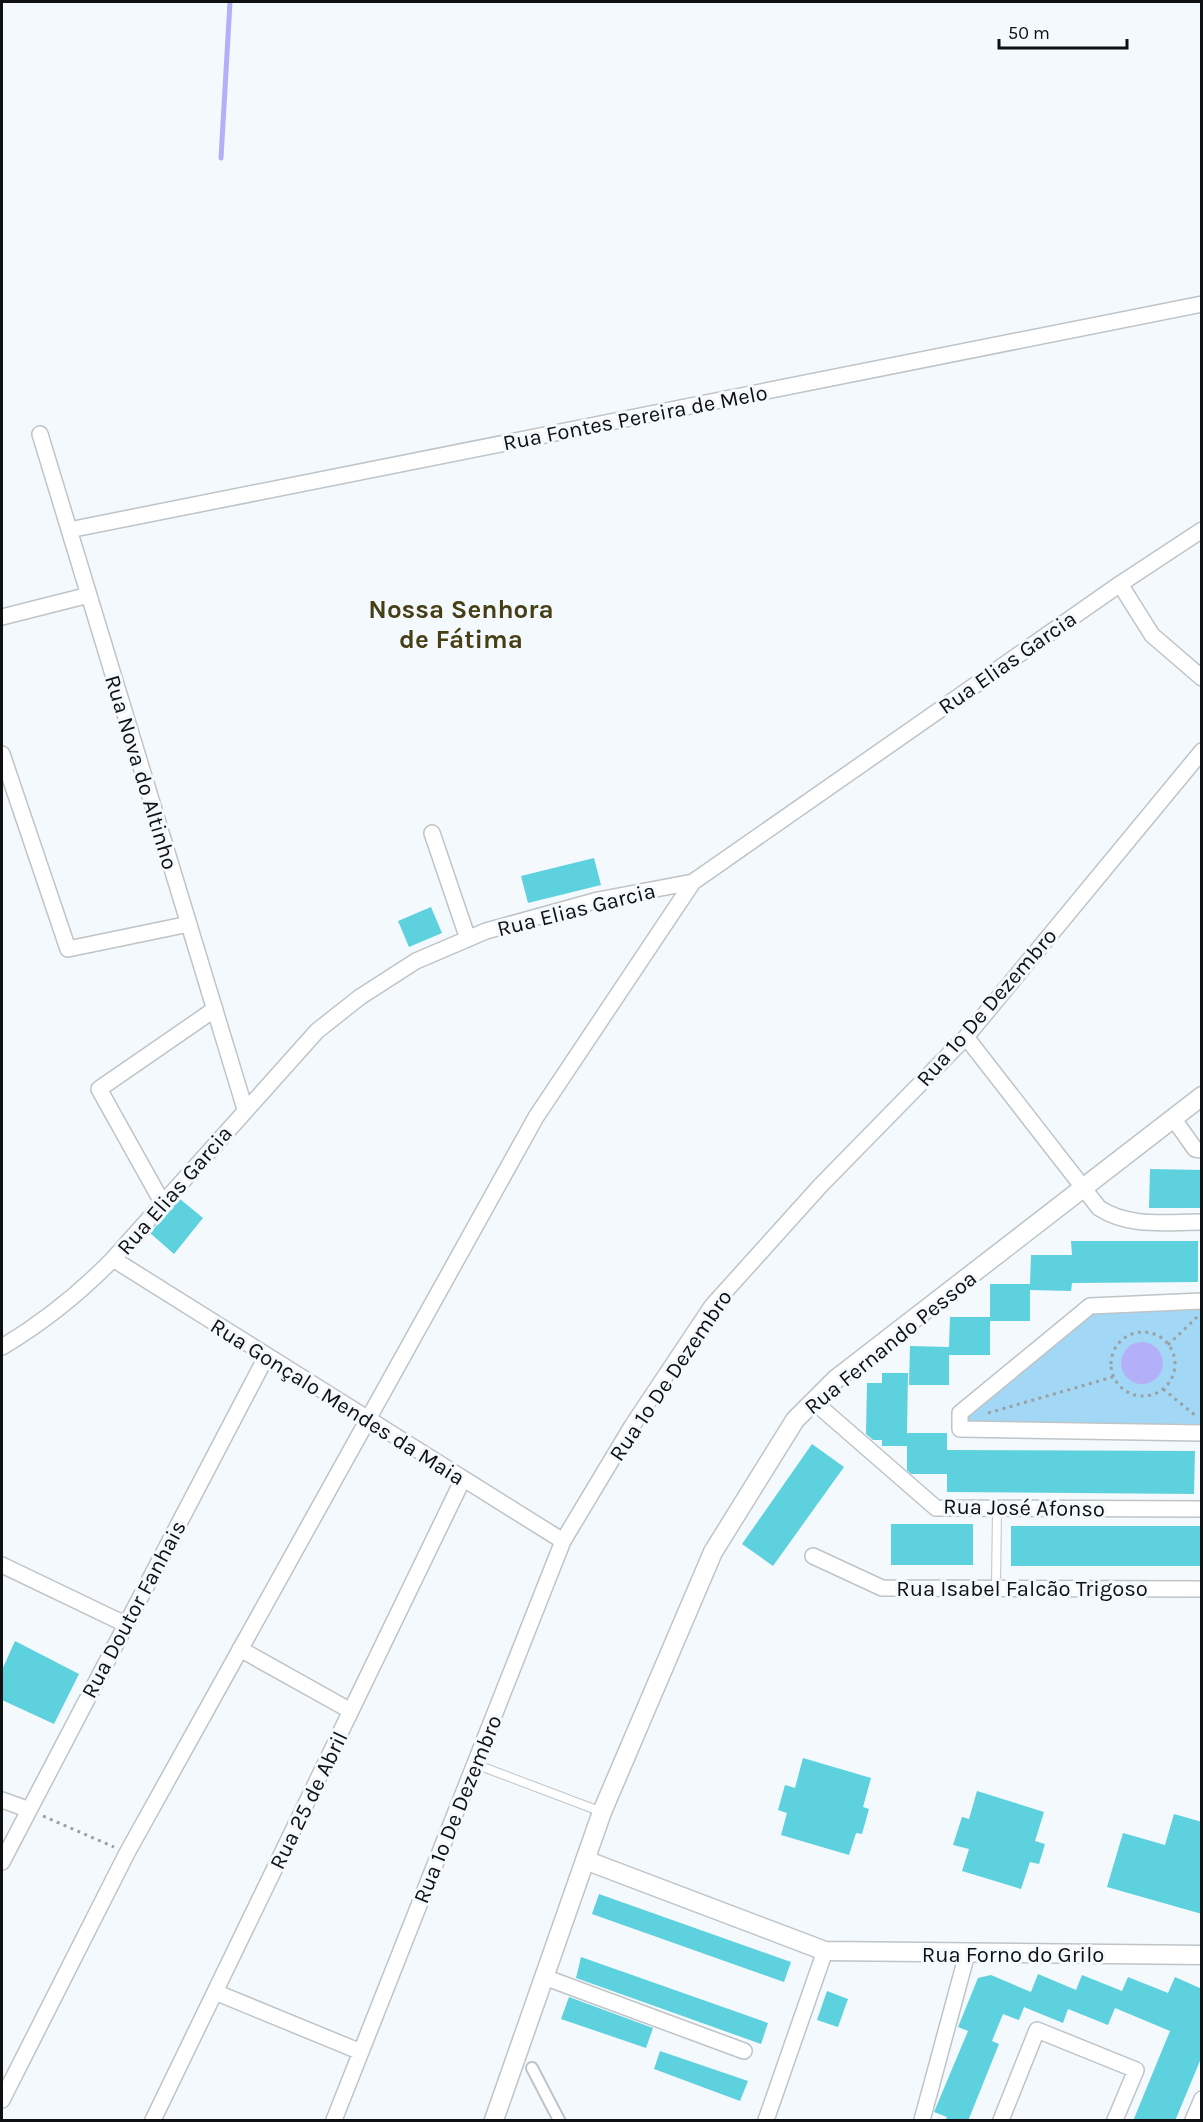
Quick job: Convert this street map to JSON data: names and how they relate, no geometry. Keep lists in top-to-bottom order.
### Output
{
  "streets": {
    "street": [
      "Rua Fontes Pereira de Melo",
      "Rua Elias Garcia",
      "Rua Nova do Altinho",
      "Rua 1º De Dezembro",
      "Rua Fernando Pessoa",
      "Rua Gonçalo Mendes da Maia",
      "Rua José Afonso",
      "Rua Isabel Falcão Trigoso",
      "Rua Doutor Fanhais",
      "Rua 25 de Abril",
      "Rua Forno do Grilo"
    ]
  },
  "crossings": [
    ["Rua Fontes Pereira de Melo", "Rua Nova do Altinho"],
    ["Rua Elias Garcia", "Rua Nova do Altinho"],
    ["Rua Elias Garcia", "Rua Gonçalo Mendes da Maia"],
    ["Rua 1º De Dezembro", "Rua Gonçalo Mendes da Maia"],
    ["Rua Fernando Pessoa", "Rua José Afonso"],
    ["Rua Gonçalo Mendes da Maia", "Rua Doutor Fanhais"],
    ["Rua Gonçalo Mendes da Maia", "Rua 25 de Abril"]
  ],
  "districts": ["Nossa Senhora de Fátima"],
  "scale_bar": "50 m"
}
